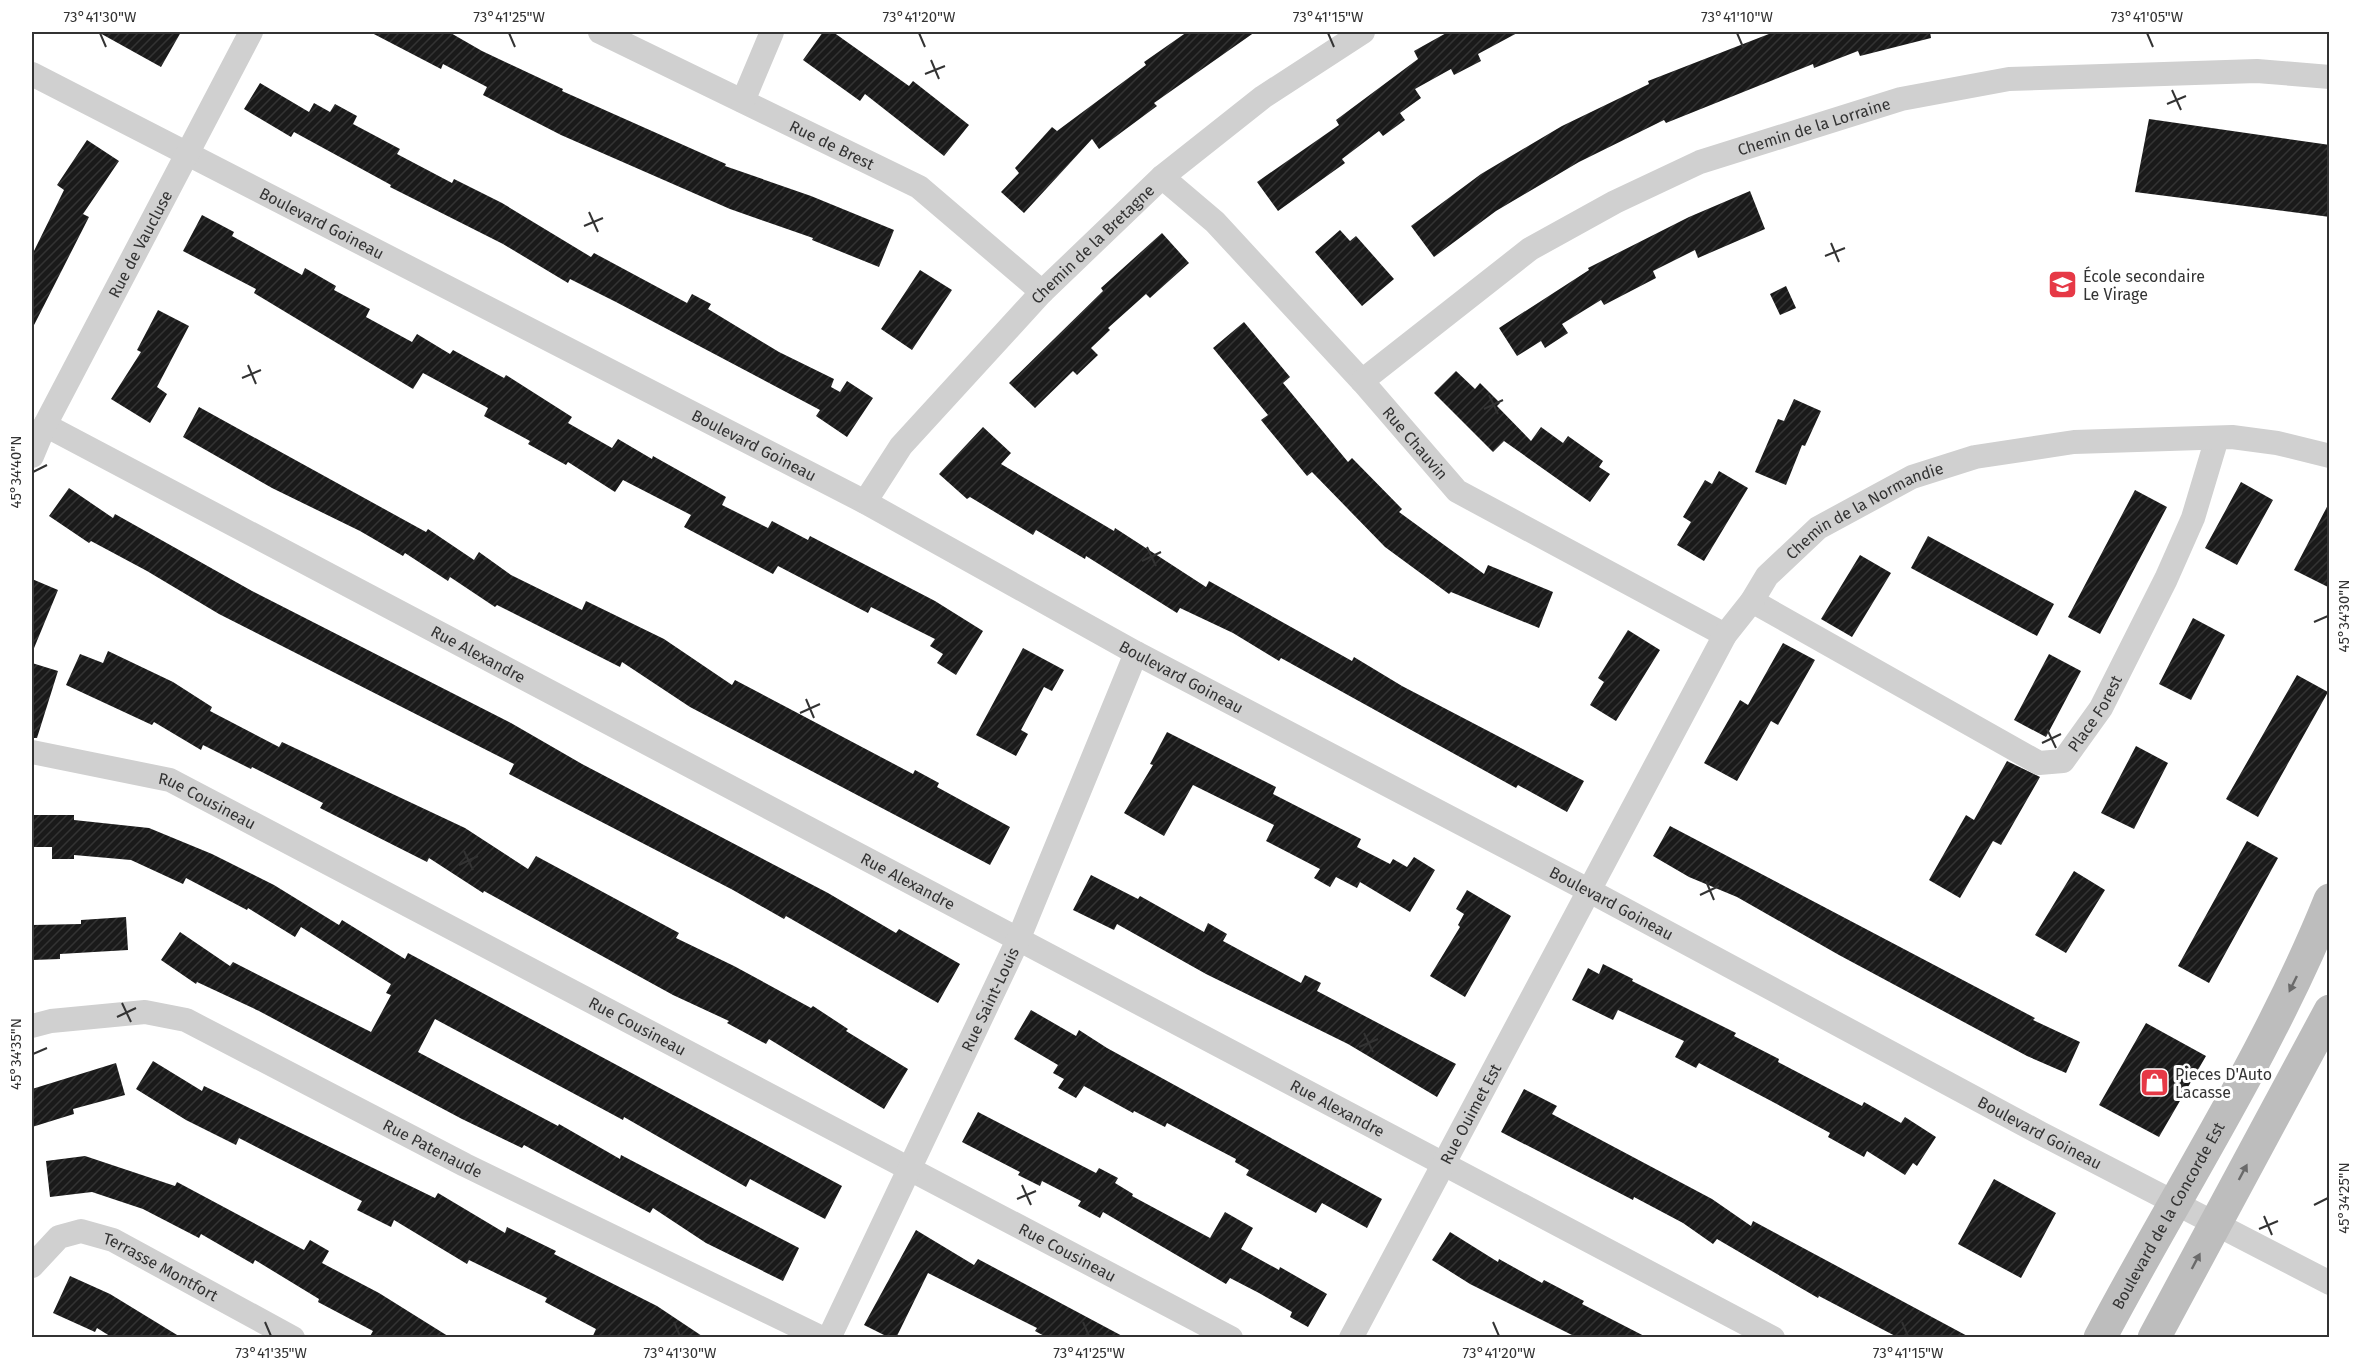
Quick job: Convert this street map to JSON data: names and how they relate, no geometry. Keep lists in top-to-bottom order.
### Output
{
  "streets": {
    "street": [
      "Chemin de la Lorraine",
      "Rue de Brest",
      "Boulevard Goineau",
      "Rue de Vaucluse",
      "Chemin de la Bretagne",
      "Rue Chauvin",
      "Chemin de la Normandie",
      "Rue Alexandre",
      "Place Forest",
      "Rue Cousineau",
      "Rue Saint-Louis",
      "Rue Ouimet Est",
      "Rue Patenaude",
      "Boulevard de la Concorde Est",
      "Terrasse Montfort"
    ]
  },
  "crossings": [
    ["Chemin de la Lorraine", "Rue Chauvin"],
    ["Rue de Brest", "Chemin de la Bretagne"],
    ["Boulevard Goineau", "Rue de Vaucluse"],
    ["Boulevard Goineau", "Chemin de la Bretagne"],
    ["Boulevard Goineau", "Chemin de la Normandie"],
    ["Boulevard Goineau", "Rue Saint-Louis"],
    ["Boulevard Goineau", "Rue Ouimet Est"],
    ["Boulevard Goineau", "Boulevard de la Concorde Est"],
    ["Rue de Vaucluse", "Rue Alexandre"],
    ["Chemin de la Bretagne", "Rue Chauvin"],
    ["Rue Chauvin", "Chemin de la Normandie"],
    ["Chemin de la Normandie", "Place Forest"],
    ["Chemin de la Normandie", "Rue Ouimet Est"],
    ["Rue Alexandre", "Rue Saint-Louis"],
    ["Rue Alexandre", "Rue Ouimet Est"],
    ["Rue Cousineau", "Rue Saint-Louis"]
  ],
  "places": {
    "school or university": ["École secondaire Le Virage"],
    "shop": ["Pieces D'Auto Lacasse"]
  },
  "coordinates": [
    "73°41'30\"W",
    "73°41'25\"W",
    "73°41'20\"W",
    "73°41'15\"W",
    "73°41'10\"W",
    "73°41'05\"W",
    "45°34'40\"N",
    "45°34'30\"N",
    "45°34'35\"N",
    "45°34'25\"N",
    "73°41'35\"W"
  ]
}
